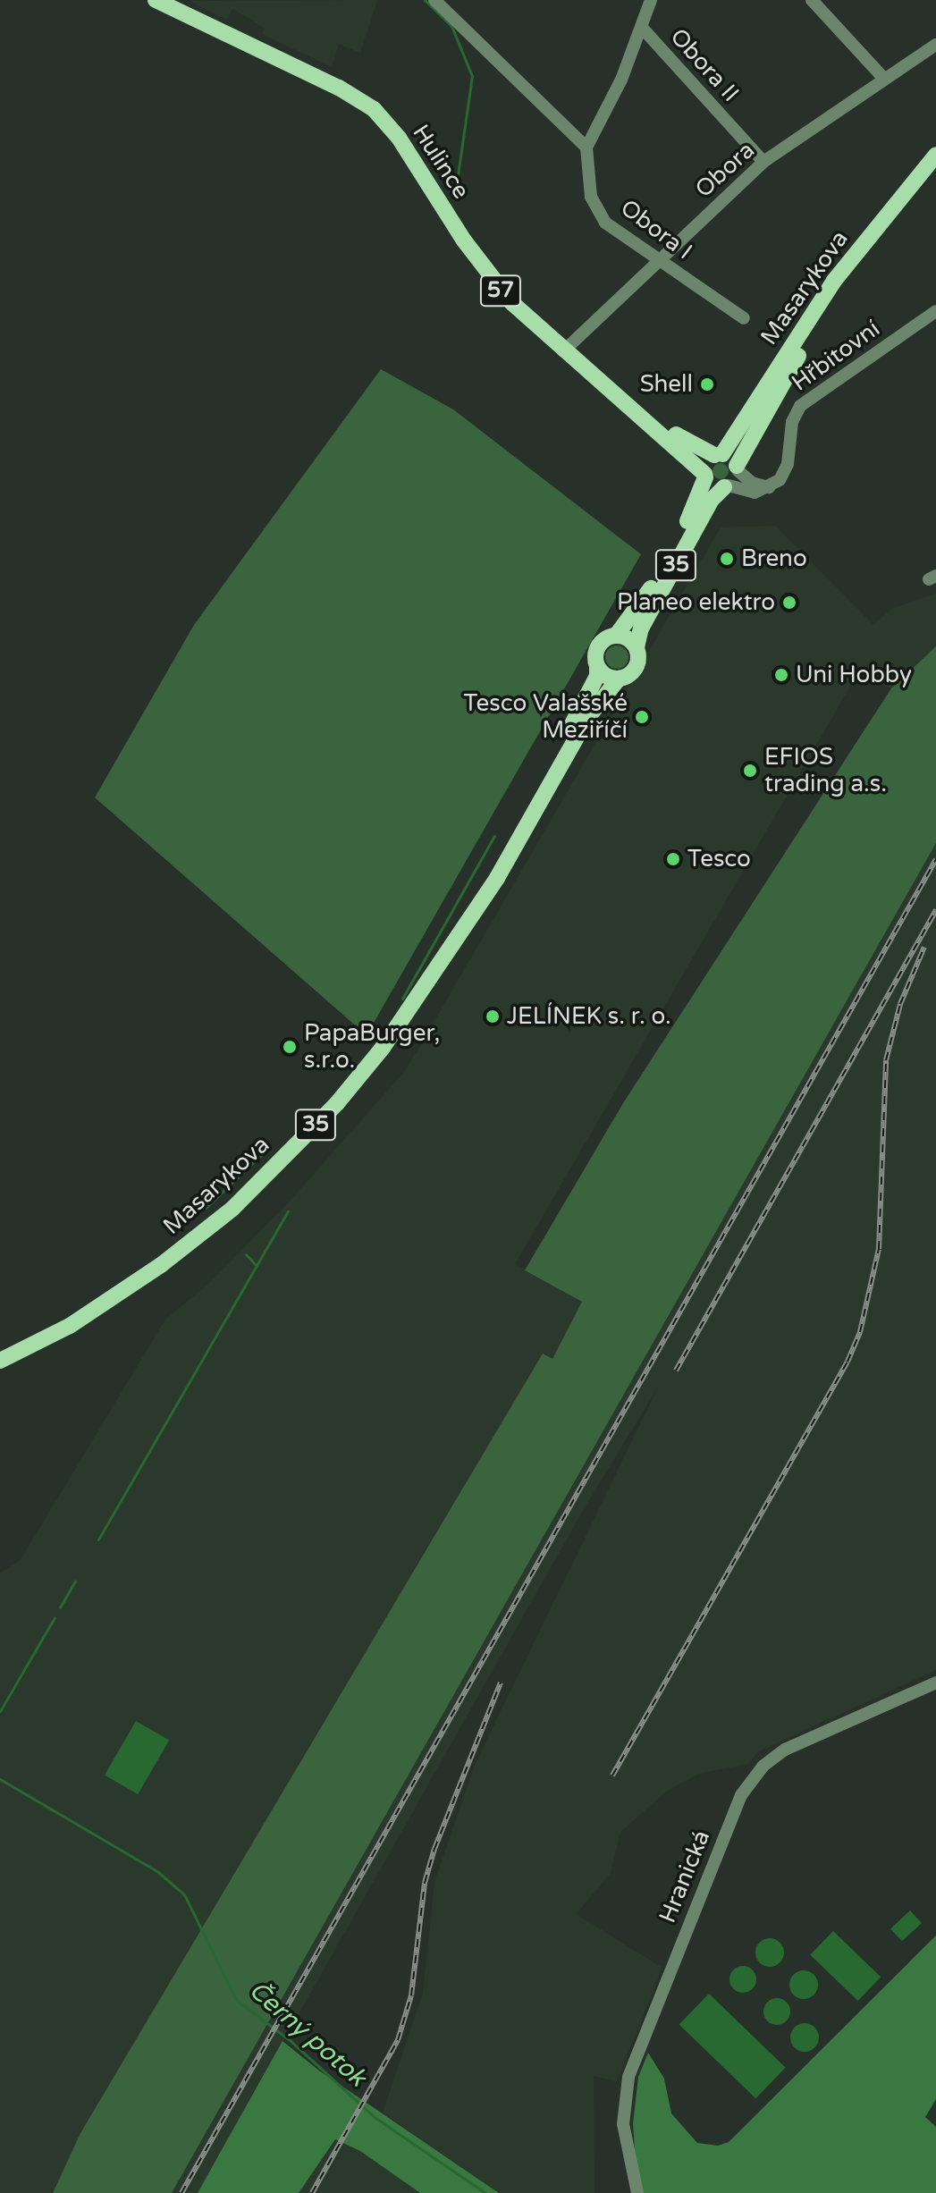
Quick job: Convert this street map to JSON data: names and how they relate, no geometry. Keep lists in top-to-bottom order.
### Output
{
  "streets": {
    "main road": [
      "Hulince",
      "Masarykova",
      "57",
      "35"
    ],
    "street": [
      "Obora II",
      "Obora",
      "Obora I",
      "Hřbitovní",
      "Hranická"
    ]
  },
  "crossings": [
    ["Obora II", "Obora"],
    ["Hulince", "Obora"],
    ["Hulince", "Masarykova"],
    ["Hulince", "35"],
    ["Obora", "Obora I"],
    ["Masarykova", "35"]
  ],
  "water": ["Černý potok"],
  "places": [
    "Shell",
    "Breno",
    "Planeo elektro",
    "Uni Hobby",
    "Tesco Valašské Meziříčí",
    "EFIOS trading a.s.",
    "Tesco",
    "JELÍNEK s. r. o.",
    "PapaBurger, s.r.o."
  ]
}
